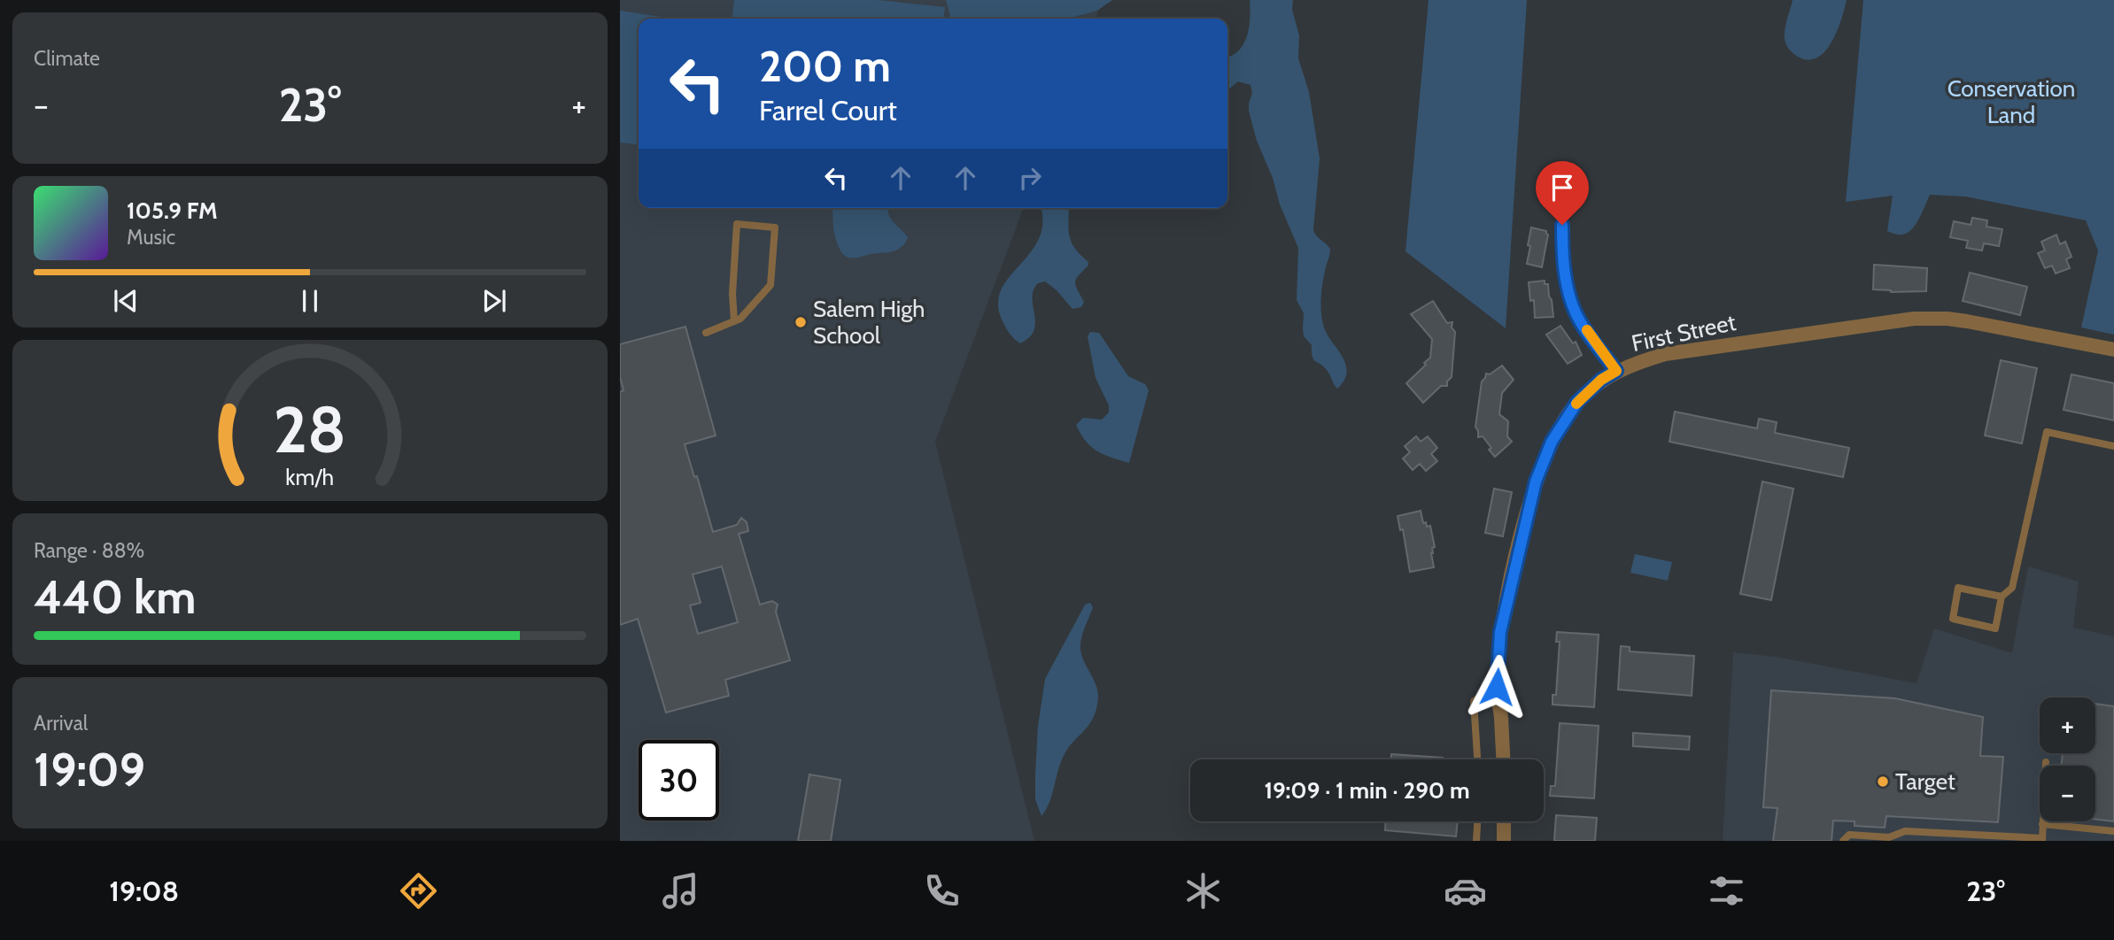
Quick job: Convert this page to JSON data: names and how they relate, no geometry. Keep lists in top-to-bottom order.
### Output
{
  "streets": {
    "street": ["First Street"]
  },
  "parks": ["Conservation Land"],
  "places": ["Salem High School", "Target"],
  "page": {
    "tile": [
      "Climate",
      ["Range · 88%", "440 km"],
      ["Arrival", "19:09"]
    ],
    "turn": ["200 m", "Farrel Court"],
    "heat": ["−", "23°", "+"],
    "song": ["105.9 FM", "Music"],
    "map_buttons": ["+", "−"],
    "limit": "30",
    "trip": "19:09 · 1 min · 290 m",
    "tabs": ["19:08", "23°"],
    "gauge": ["28", "km/h"]
  }
}
